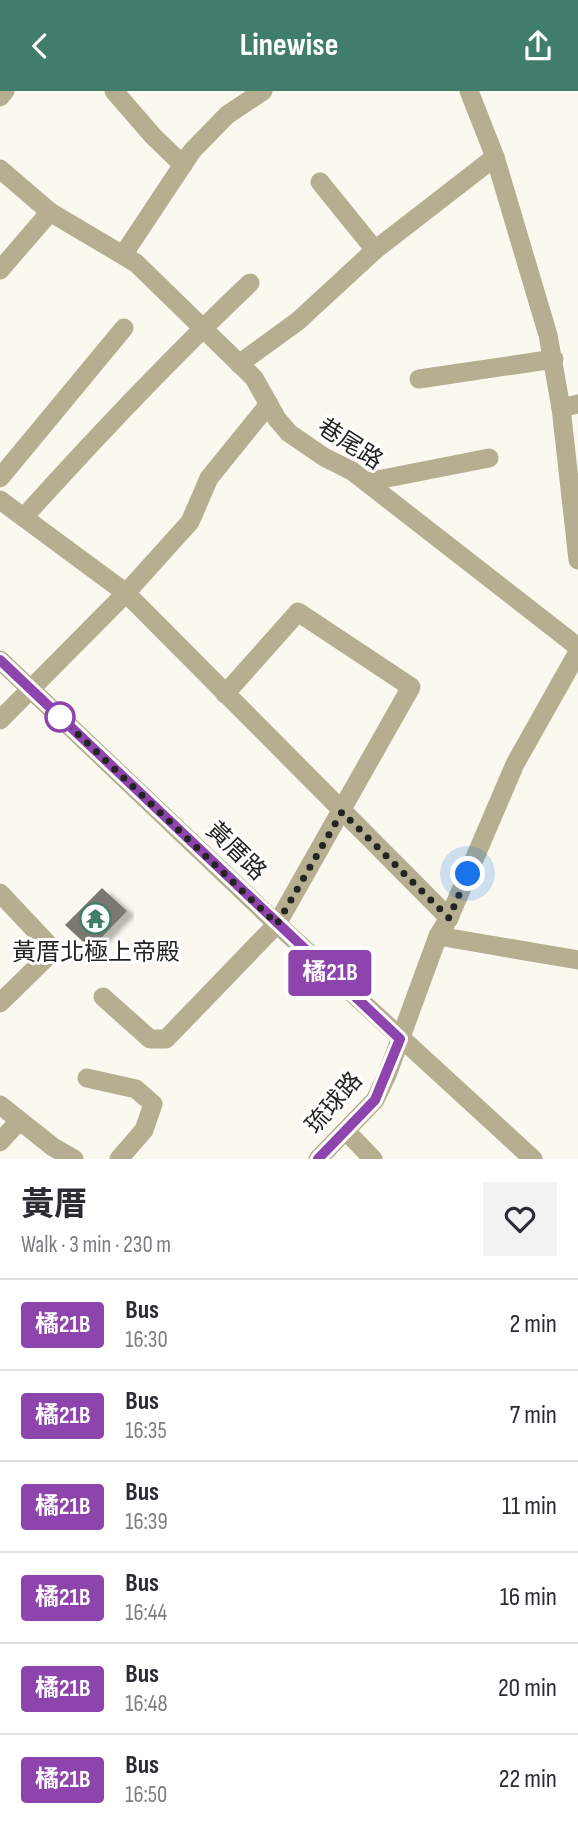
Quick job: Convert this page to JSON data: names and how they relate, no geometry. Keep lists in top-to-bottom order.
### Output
{
  "streets": {
    "street": ["巷尾路", "黃厝路", "琉球路"]
  },
  "crossings": [
    ["巷尾路", "琉球路"],
    ["黃厝路", "琉球路"]
  ],
  "places": {
    "temple": ["黃厝北極上帝殿"]
  },
  "lines": ["bus line 橘21B"],
  "page": {
    "header": "Linewise",
    "on_map": "橘21B",
    "heading": ["黃厝", "Walk · 3 min · 230 m"],
    "list": [
      {
        "mark": "橘21B",
        "name": "Bus",
        "note": "16:30",
        "value": "2 min"
      },
      {
        "mark": "橘21B",
        "name": "Bus",
        "note": "16:35",
        "value": "7 min"
      },
      {
        "mark": "橘21B",
        "name": "Bus",
        "note": "16:39",
        "value": "11 min"
      },
      {
        "mark": "橘21B",
        "name": "Bus",
        "note": "16:44",
        "value": "16 min"
      },
      {
        "mark": "橘21B",
        "name": "Bus",
        "note": "16:48",
        "value": "20 min"
      },
      {
        "mark": "橘21B",
        "name": "Bus",
        "note": "16:50",
        "value": "22 min"
      }
    ]
  }
}
